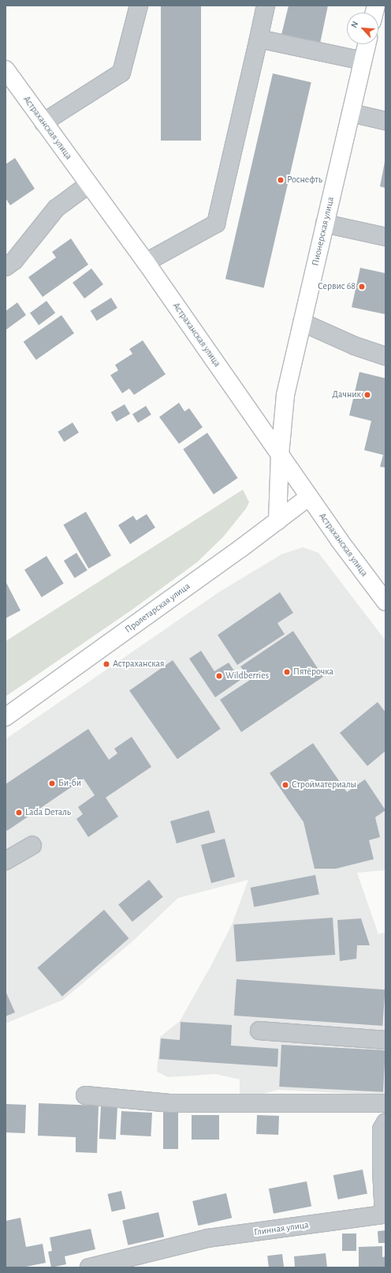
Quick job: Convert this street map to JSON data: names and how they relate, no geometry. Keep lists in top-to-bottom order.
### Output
{
  "streets": {
    "main road": ["Астраханская улица", "Пионерская улица", "Пролетарская улица"],
    "street": ["Глинная улица"]
  },
  "crossings": [
    ["Астраханская улица", "Пионерская улица"],
    ["Астраханская улица", "Пролетарская улица"],
    ["Пионерская улица", "Пролетарская улица"]
  ],
  "places": [
    "Роснефть",
    "Сервис 68",
    "Дачник",
    "Астраханская",
    "Пятёрочка",
    "Wildberries",
    "Би-би",
    "Стройматериалы",
    "Lada Dеталь"
  ],
  "north": "top left"
}
